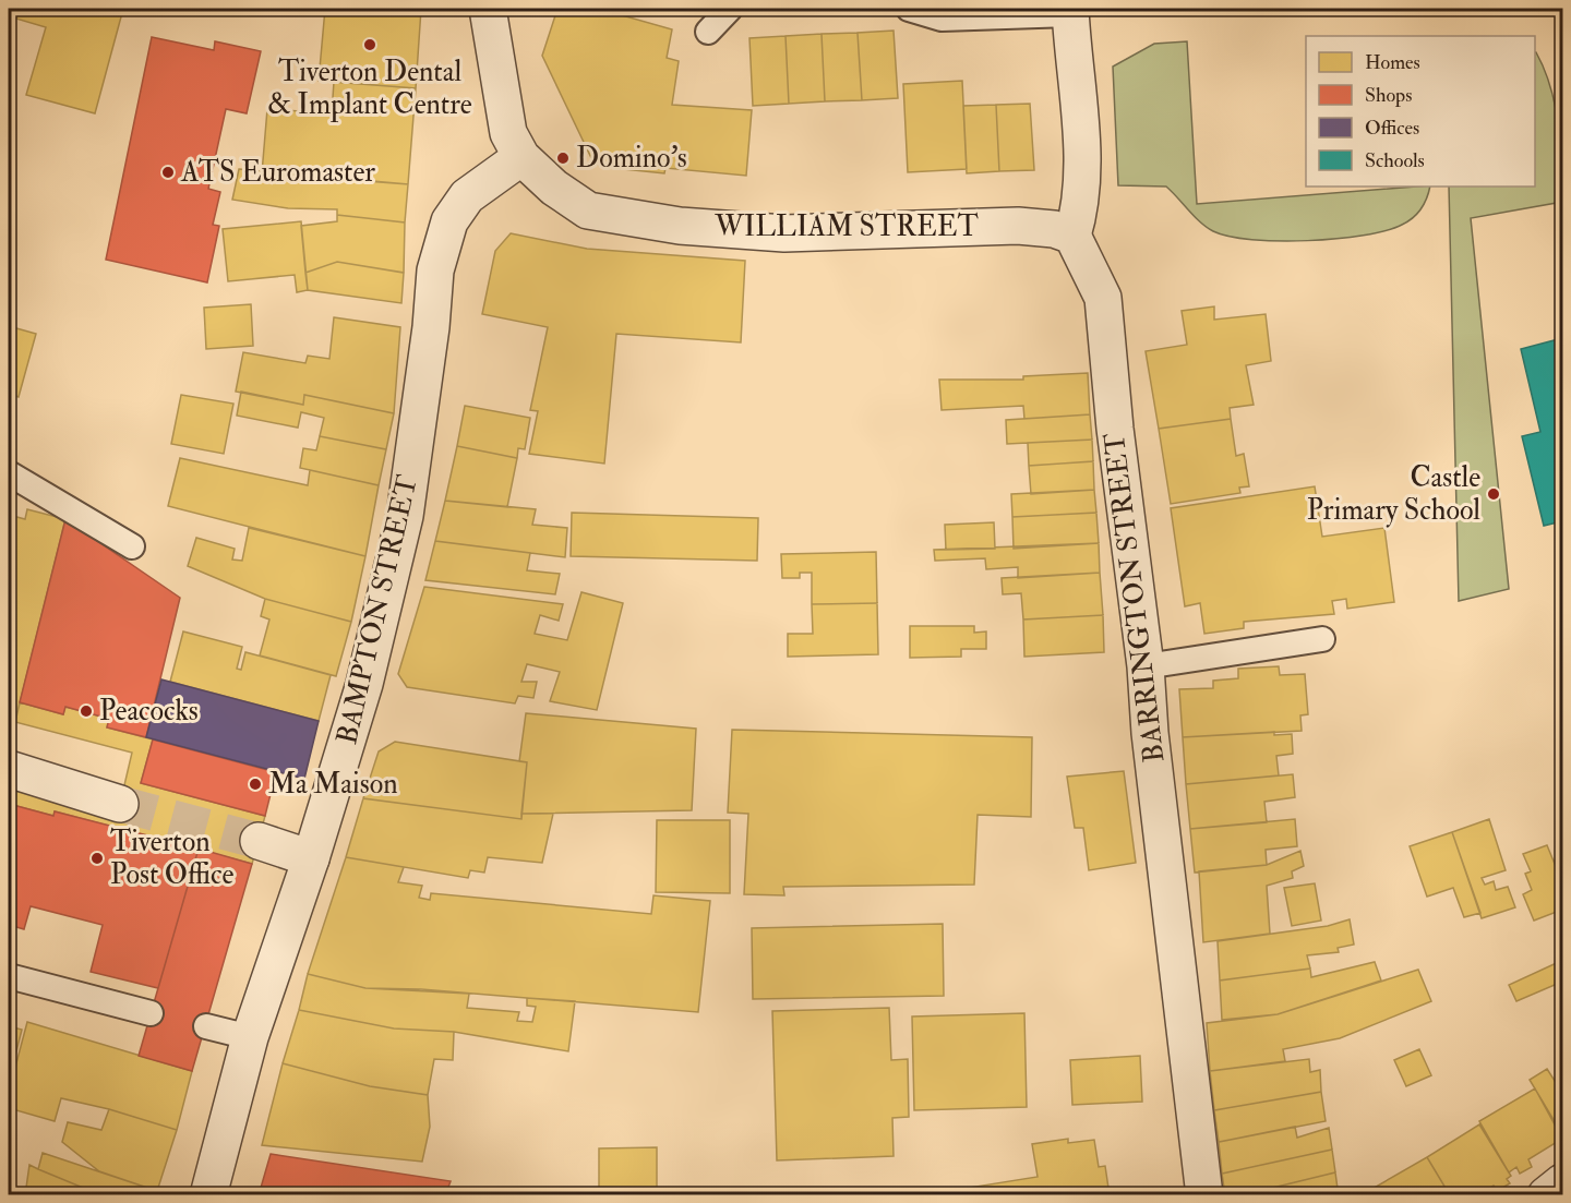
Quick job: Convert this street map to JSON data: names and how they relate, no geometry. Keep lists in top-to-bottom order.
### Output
{
  "streets": {
    "street": ["WILLIAM STREET", "BARRINGTON STREET", "BAMPTON STREET"]
  },
  "crossings": [
    ["WILLIAM STREET", "BARRINGTON STREET"],
    ["WILLIAM STREET", "BAMPTON STREET"]
  ],
  "places": [
    "Tiverton Dental & Implant Centre",
    "Domino's",
    "ATS Euromaster",
    "Castle Primary School",
    "Peacocks",
    "Ma Maison",
    "Tiverton Post Office"
  ],
  "legend": [
    "Homes",
    "Shops",
    "Offices",
    "Schools"
  ]
}
